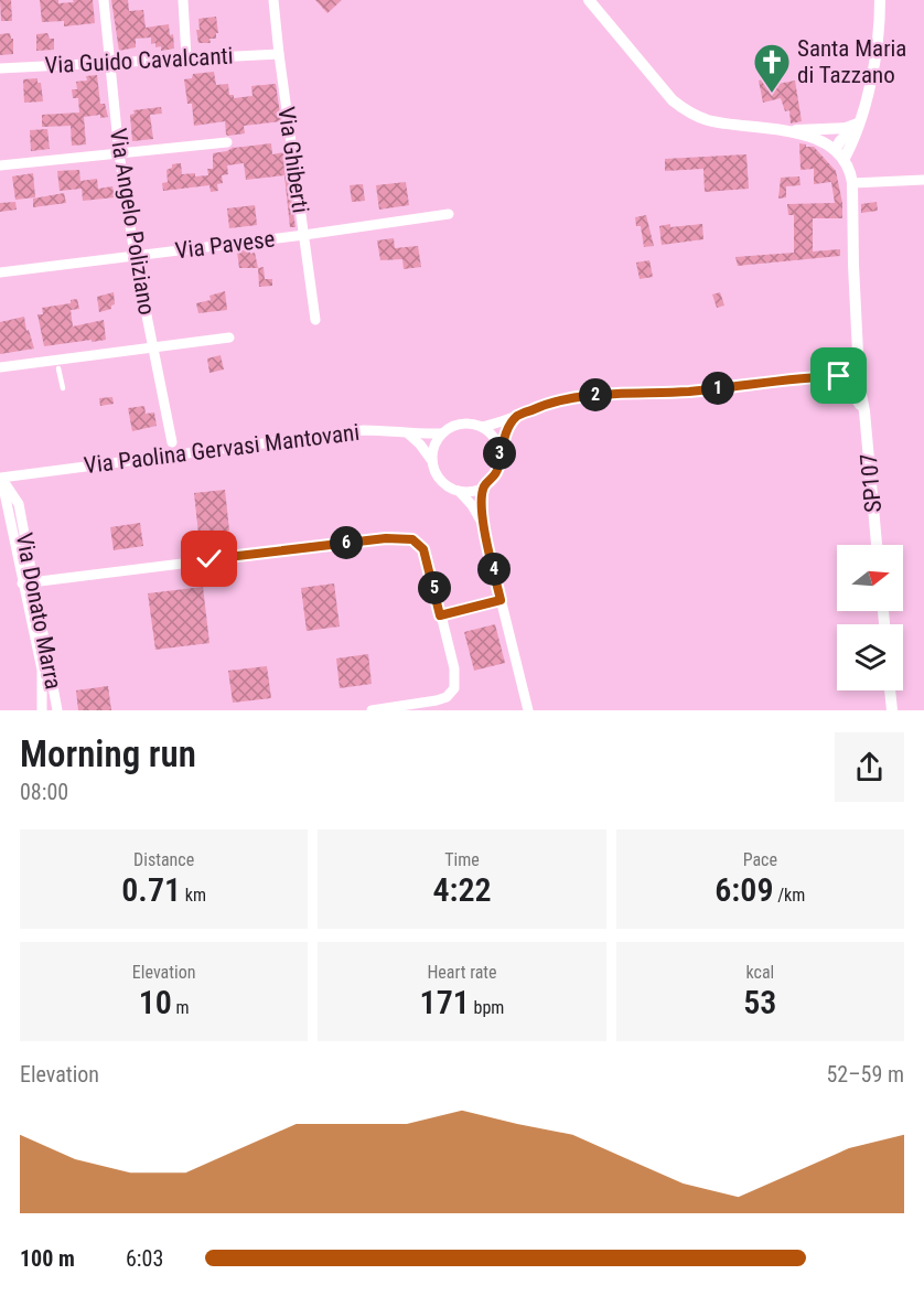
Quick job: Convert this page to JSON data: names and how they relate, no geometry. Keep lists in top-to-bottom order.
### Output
{
  "streets": {
    "street": [
      "Via Guido Cavalcanti",
      "Via Ghiberti",
      "Via Angelo Poliziano",
      "Via Pavese",
      "Via Paolina Gervasi Mantovani",
      "SP107",
      "Via Donato Marra"
    ]
  },
  "crossings": [
    ["Via Guido Cavalcanti", "Via Ghiberti"],
    ["Via Guido Cavalcanti", "Via Angelo Poliziano"],
    ["Via Ghiberti", "Via Pavese"],
    ["Via Angelo Poliziano", "Via Pavese"]
  ],
  "places": {
    "church": ["Santa Maria di Tazzano"]
  },
  "north": "right",
  "page": {
    "pins": [
      "1",
      "2",
      "3",
      "6",
      "4",
      "5"
    ],
    "heading": ["Morning run", "08:00"],
    "stats": [
      ["Distance", "0.71 km"],
      ["Time", "4:22"],
      ["Pace", "6:09 /km"],
      ["Elevation", "10 m"],
      ["Heart rate", "171 bpm"],
      ["kcal", "53"]
    ],
    "chart": ["Elevation", "52–59 m"],
    "list": [
      {
        "name": "100 m",
        "note": "6:03"
      }
    ]
  }
}
